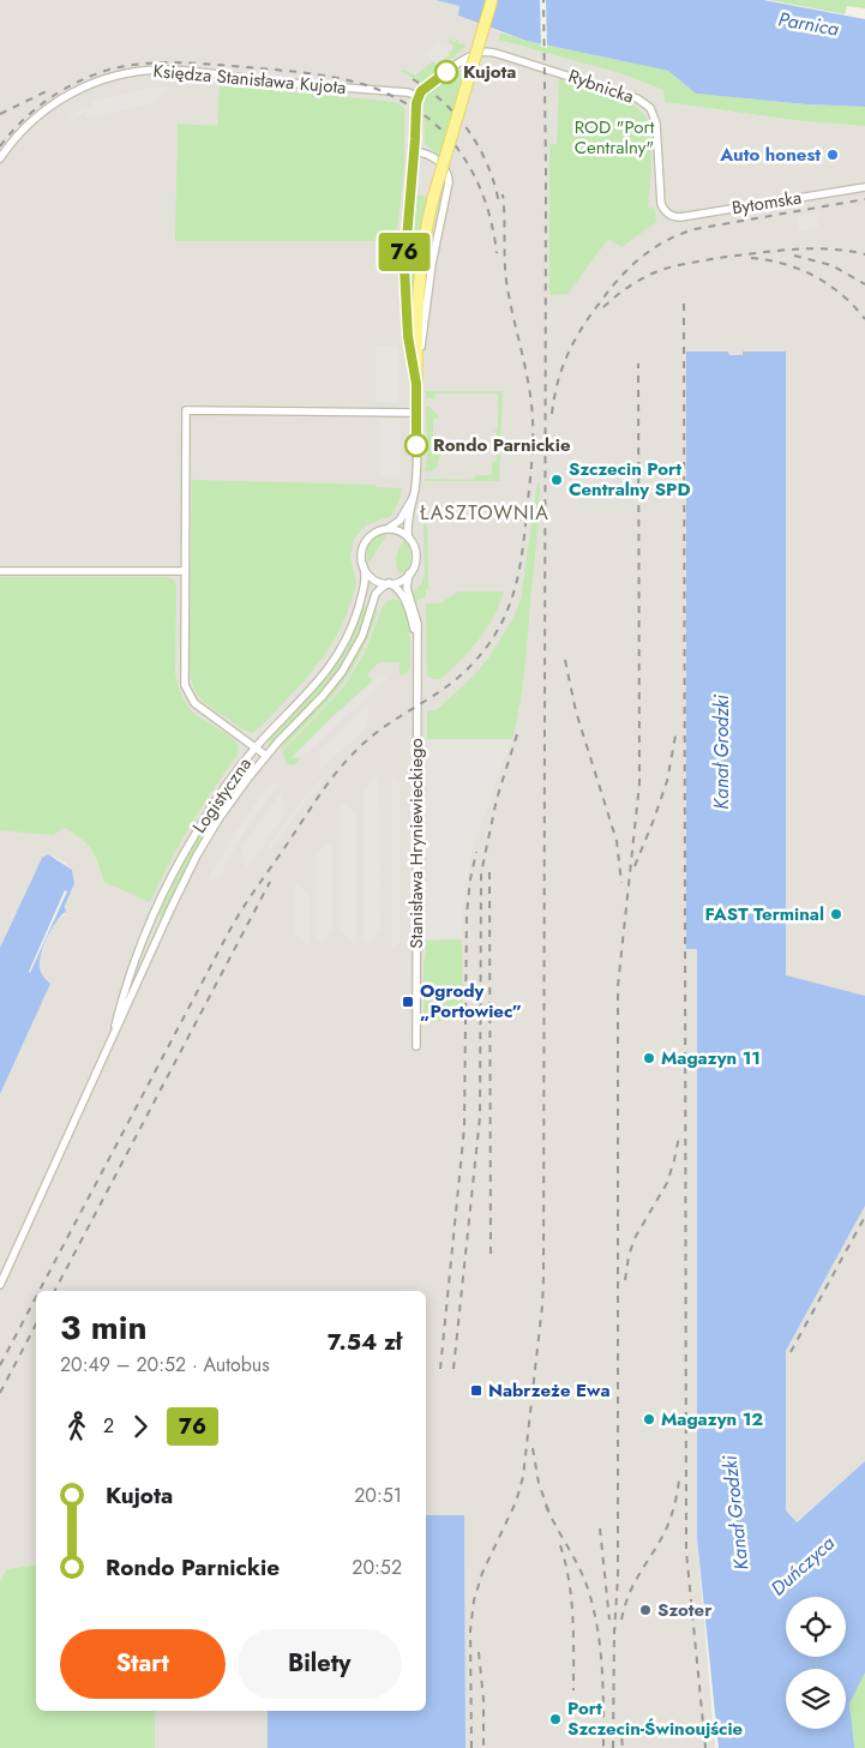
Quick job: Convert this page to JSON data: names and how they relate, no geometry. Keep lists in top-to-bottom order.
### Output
{
  "streets": {
    "street": [
      "Księdza Stanisława Kujota",
      "Rybnicka",
      "Bytomska",
      "Logistyczna",
      "Stanisława Hryniewieckiego"
    ]
  },
  "crossings": [
    ["Księdza Stanisława Kujota", "Rybnicka"],
    ["Rybnicka", "Bytomska"],
    ["Logistyczna", "Stanisława Hryniewieckiego"]
  ],
  "districts": ["ŁASZTOWNIA"],
  "water": ["Parnica", "Kanał Grodzki", "Duńczyca"],
  "parks": ["ROD \"Port Centralny\""],
  "places": {
    "other": [
      "Kujota",
      "Auto honest",
      "Rondo Parnickie",
      "Szczecin Port Centralny SPD",
      "FAST Terminal",
      "Magazyn 11",
      "Magazyn 12",
      "Szoter",
      "Port Szczecin-Świnoujście"
    ],
    "transit": ["Ogrody „Portowiec”", "Nabrzeże Ewa"]
  },
  "lines": ["bus line 76"],
  "page": {
    "on_map": "76",
    "heading": ["3 min", "20:49 – 20:52 · Autobus", "7.54 zł"],
    "legs": ["2", "76"],
    "list": [
      {
        "name": "Kujota",
        "value": "20:51"
      },
      {
        "name": "Rondo Parnickie",
        "value": "20:52"
      }
    ],
    "buttons": ["Start", "Bilety"]
  }
}
